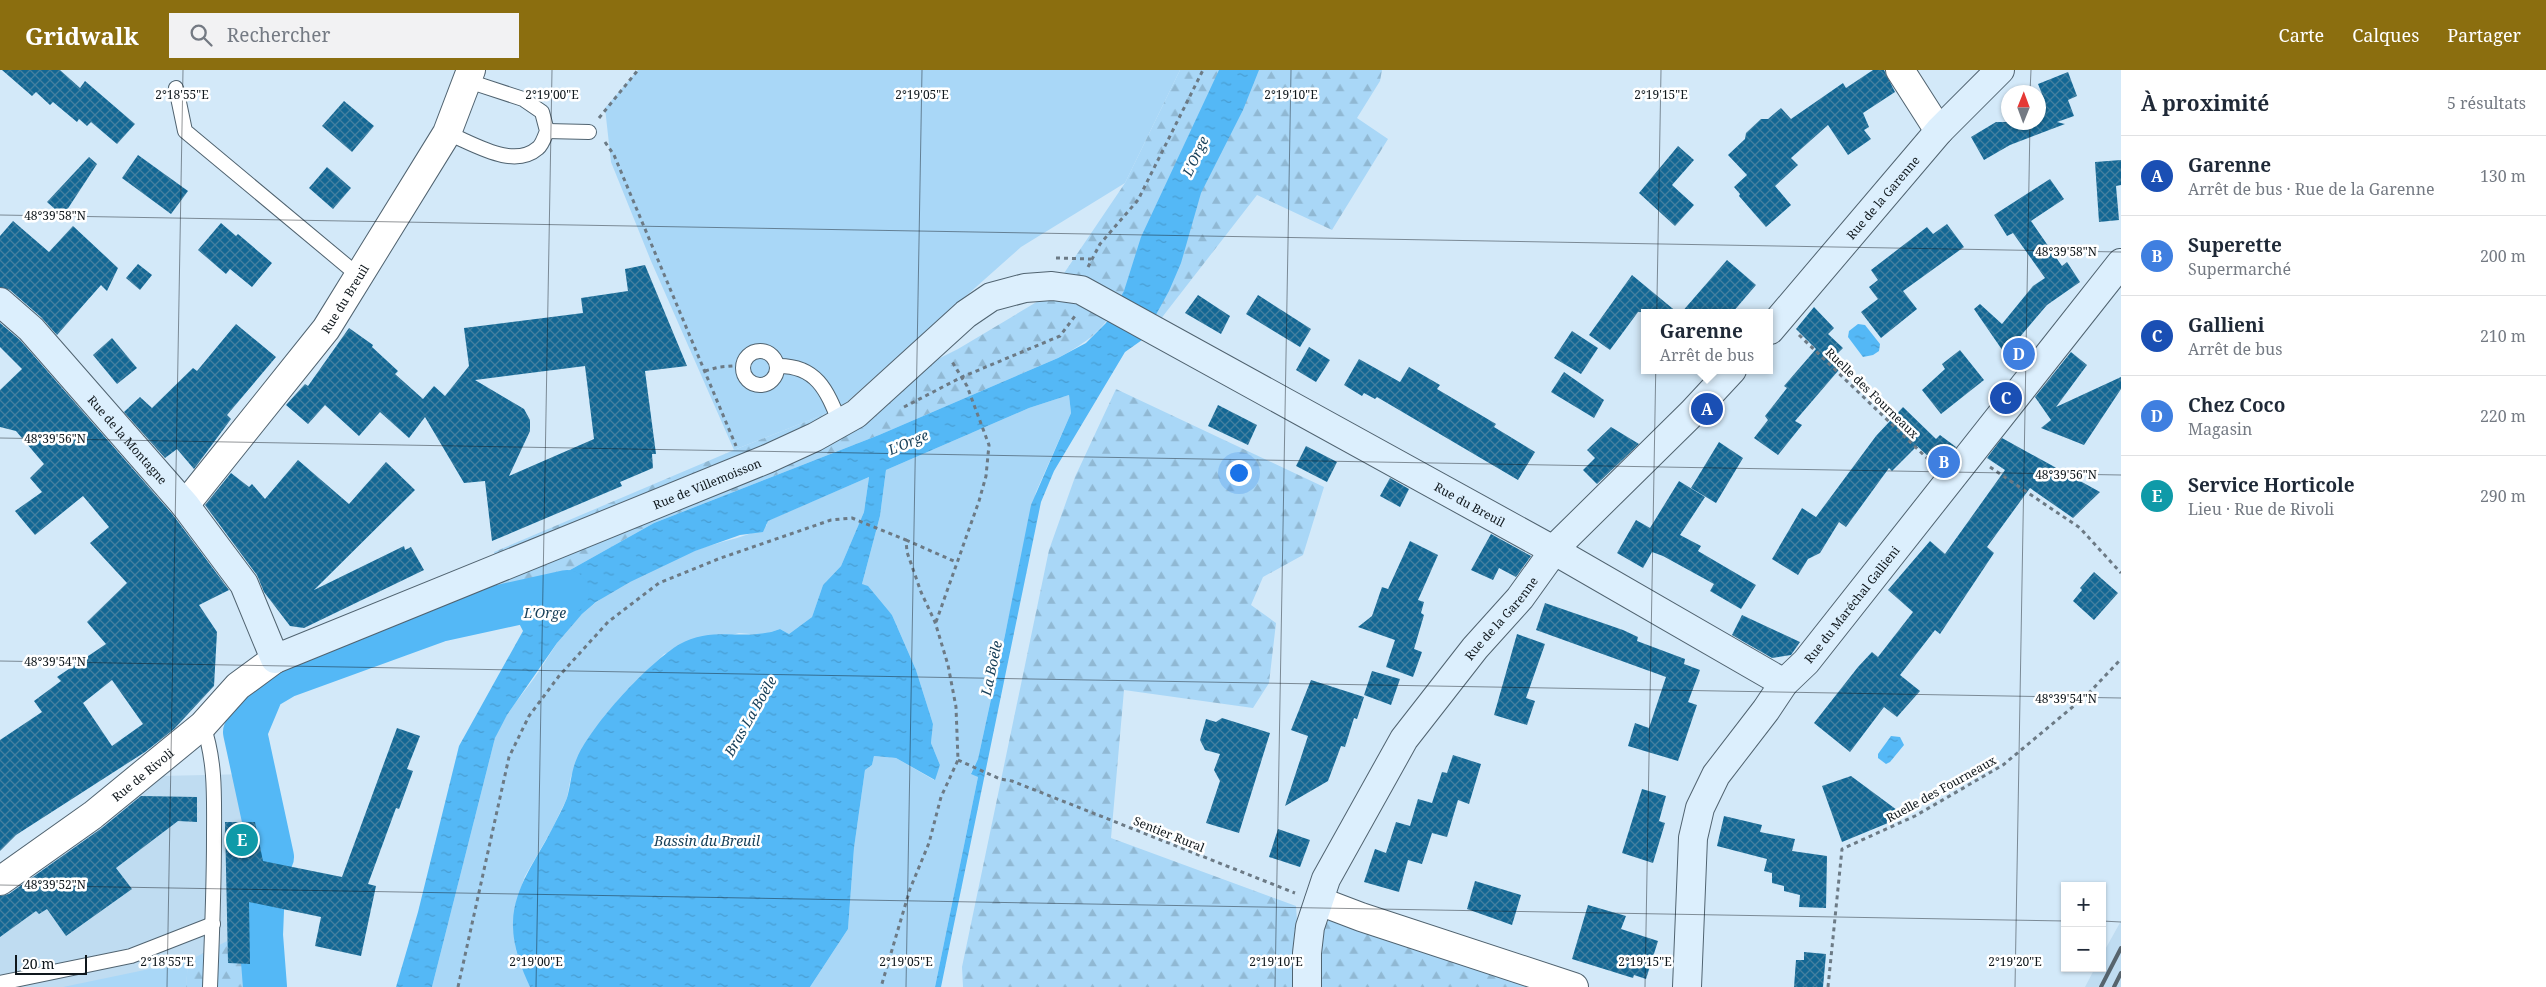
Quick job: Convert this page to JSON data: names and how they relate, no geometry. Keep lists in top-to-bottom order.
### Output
{
  "streets": {
    "street": [
      "Rue de la Garenne",
      "Rue du Breuil",
      "Rue de la Montagne",
      "Rue de Villemoisson",
      "Rue du Maréchal Gallieni",
      "Rue de Rivoli"
    ],
    "path": ["Ruelle des Fourneaux", "Sentier Rural"]
  },
  "crossings": [
    ["Rue de la Garenne", "Rue du Breuil"],
    ["Rue de la Garenne", "Ruelle des Fourneaux"],
    ["Rue de la Garenne", "Sentier Rural"],
    ["Rue du Breuil", "Rue de la Montagne"],
    ["Rue du Breuil", "Rue de Villemoisson"],
    ["Rue du Breuil", "Rue du Maréchal Gallieni"],
    ["Ruelle des Fourneaux", "Rue du Maréchal Gallieni"],
    ["Rue de la Montagne", "Rue de Villemoisson"],
    ["Rue de la Montagne", "Rue de Rivoli"],
    ["Rue de Villemoisson", "Rue de Rivoli"]
  ],
  "water": [
    "L'Orge",
    "La Boële",
    "Bras La Boële",
    "Bassin du Breuil"
  ],
  "scale_bar": "20 m",
  "north": "top",
  "page": {
    "header": "Gridwalk",
    "search": "Rechercher",
    "nav": ["Carte", "Calques", "Partager"],
    "heading": ["À proximité", "5 résultats"],
    "list": [
      {
        "mark": "A",
        "name": "Garenne",
        "note": "Arrêt de bus · Rue de la Garenne",
        "value": "130 m"
      },
      {
        "mark": "B",
        "name": "Superette",
        "note": "Supermarché",
        "value": "200 m"
      },
      {
        "mark": "C",
        "name": "Gallieni",
        "note": "Arrêt de bus",
        "value": "210 m"
      },
      {
        "mark": "D",
        "name": "Chez Coco",
        "note": "Magasin",
        "value": "220 m"
      },
      {
        "mark": "E",
        "name": "Service Horticole",
        "note": "Lieu · Rue de Rivoli",
        "value": "290 m"
      }
    ],
    "popup": ["Garenne", "Arrêt de bus"],
    "pins": [
      "D",
      "C",
      "A",
      "B",
      "E"
    ],
    "map_buttons": ["+", "−"],
    "scale": "20 m"
  },
  "coordinates": [
    "2°18'55\"E",
    "2°19'00\"E",
    "2°19'05\"E",
    "2°19'10\"E",
    "2°19'15\"E",
    "48°39'58\"N",
    "48°39'56\"N",
    "48°39'54\"N",
    "48°39'52\"N",
    "2°19'20\"E"
  ]
}
